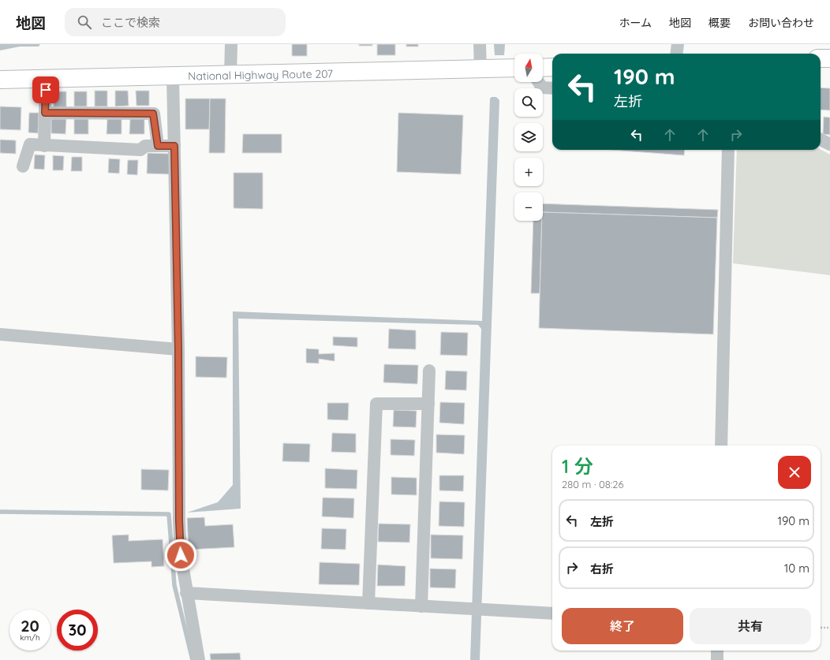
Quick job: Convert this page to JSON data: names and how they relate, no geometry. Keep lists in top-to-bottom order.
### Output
{
  "streets": {
    "highway": ["National Highway Route 207"]
  },
  "north": "top",
  "page": {
    "header": "地図",
    "search": "ここで検索",
    "nav": [
      "ホーム",
      "地図",
      "概要",
      "お問い合わせ"
    ],
    "map_buttons": ["+", "−"],
    "turn": ["190 m", "左折"],
    "heading": ["1 分", "280 m · 08:26"],
    "list": [
      {
        "name": "左折",
        "value": "190 m"
      },
      {
        "name": "右折",
        "value": "10 m"
      }
    ],
    "buttons": ["終了", "共有"],
    "speed": "20 km/h",
    "limit": "30"
  }
}
